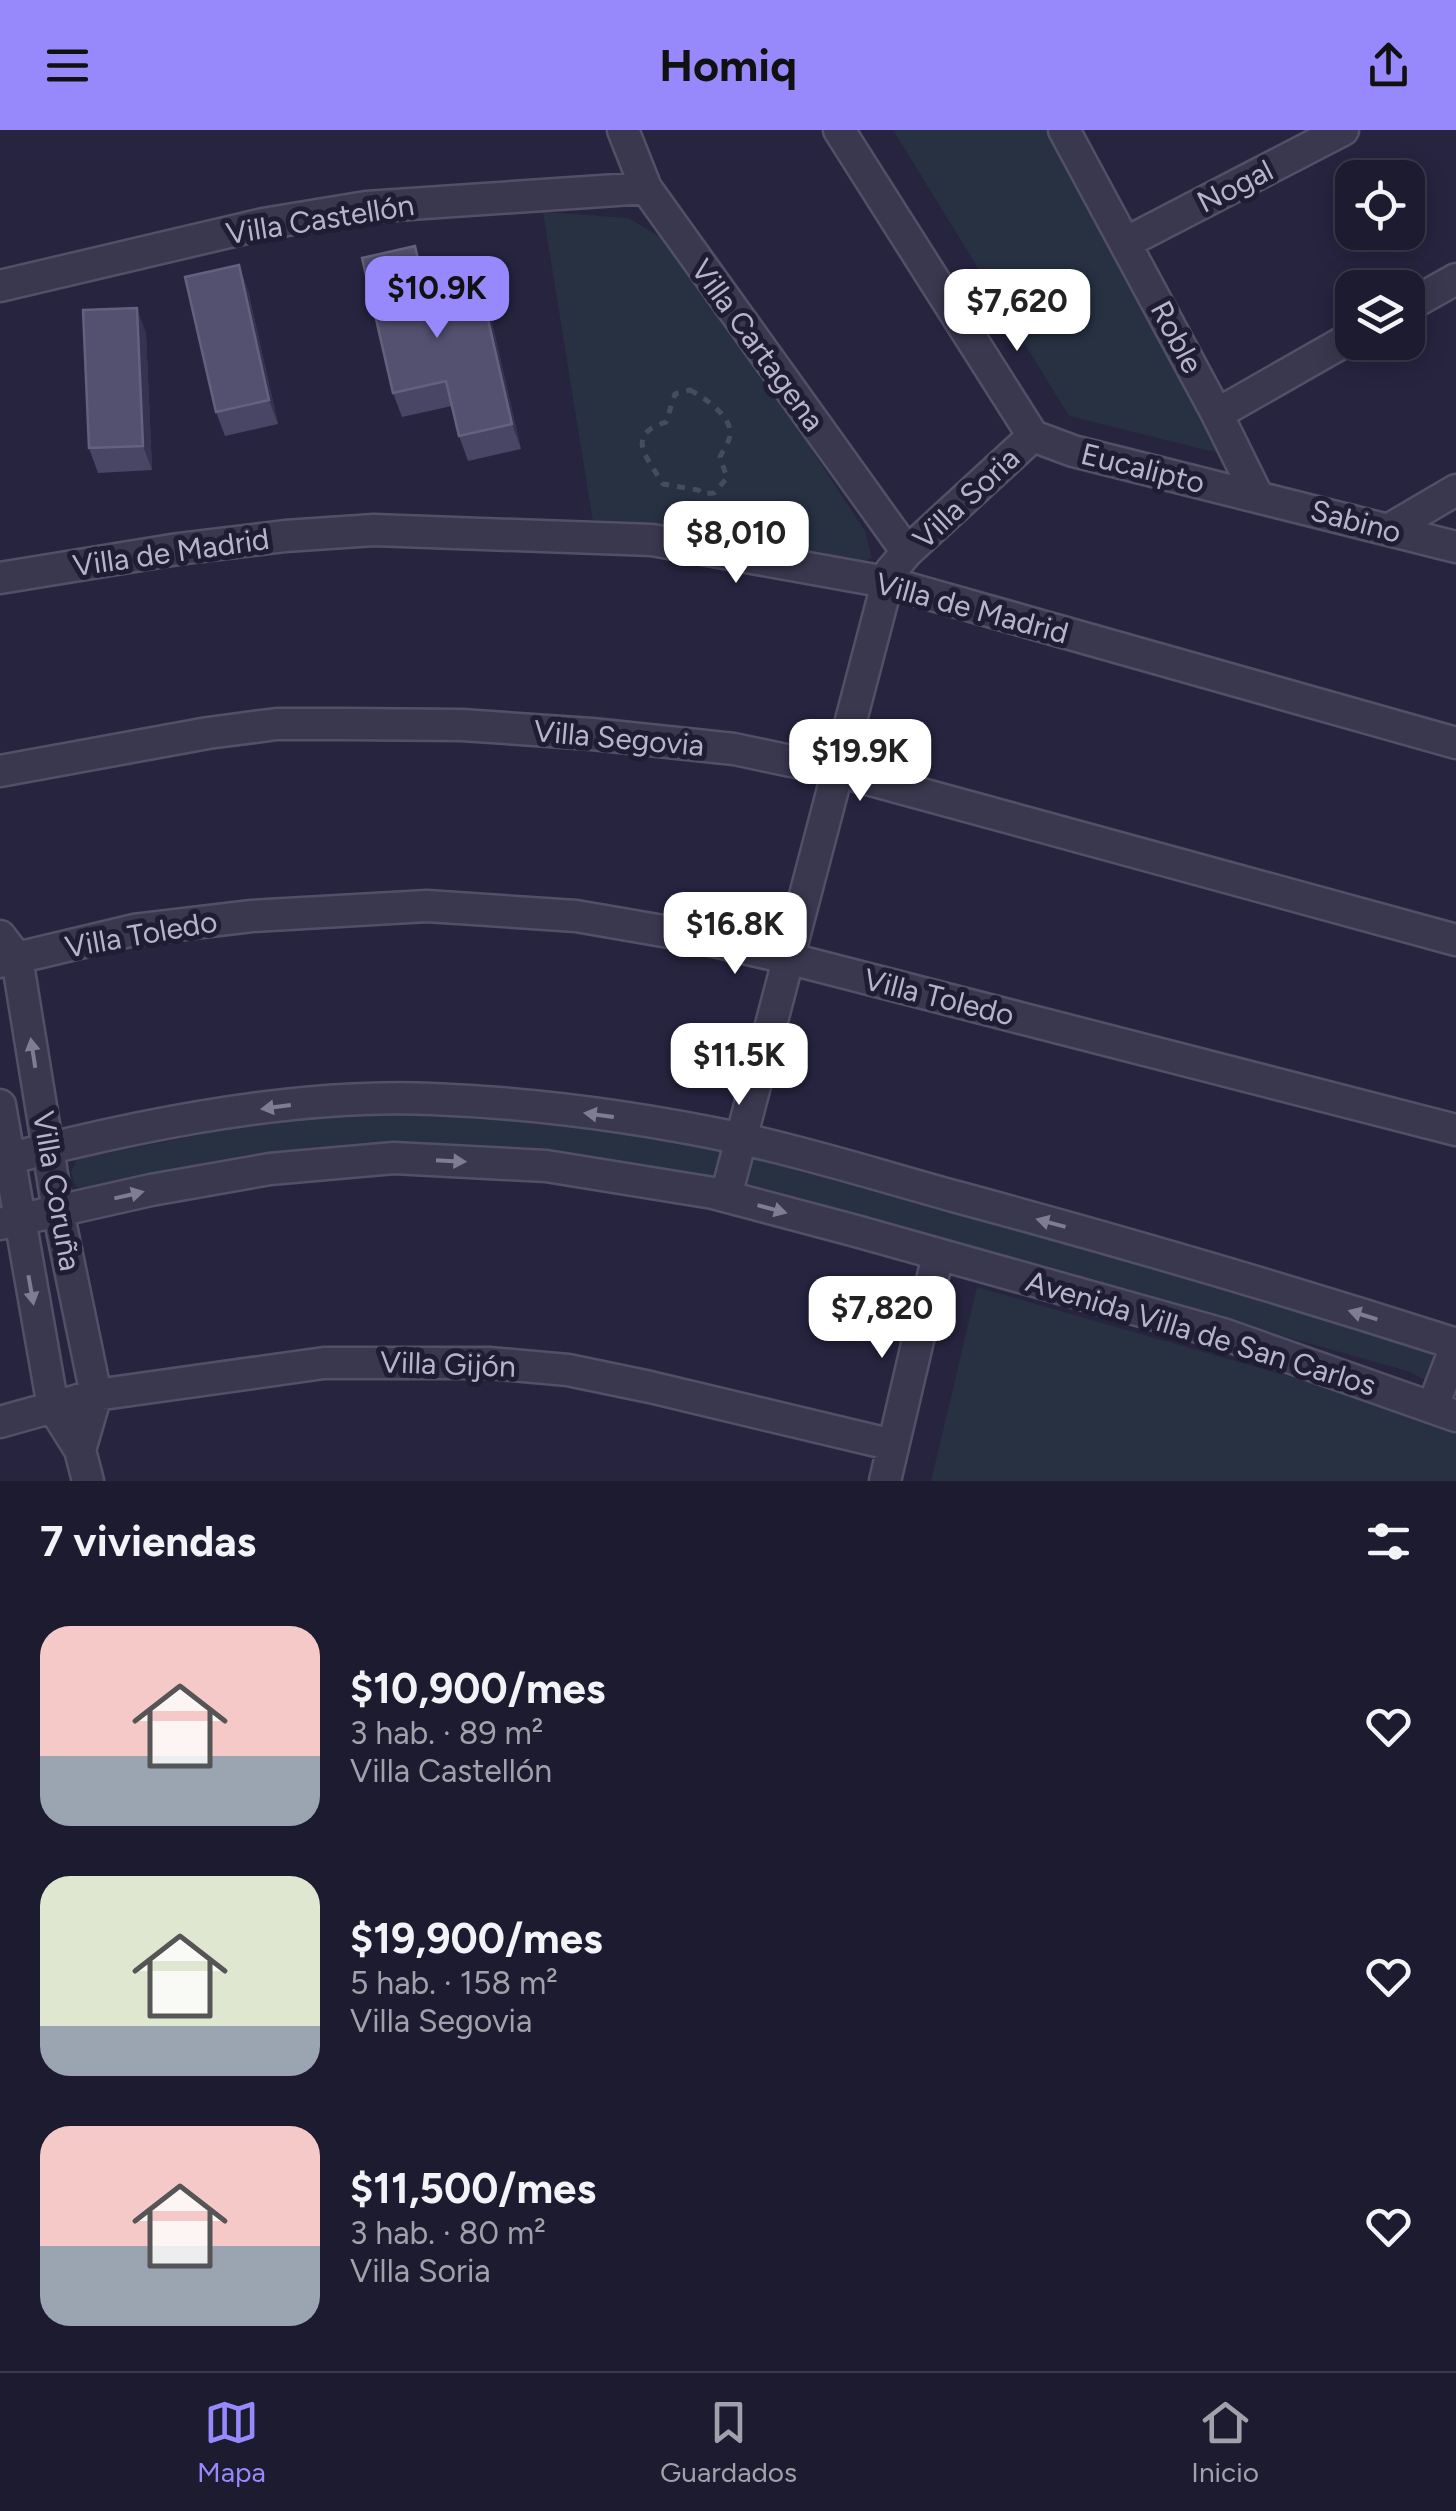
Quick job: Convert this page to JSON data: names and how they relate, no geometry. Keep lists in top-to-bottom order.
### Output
{
  "streets": {
    "street": [
      "Nogal",
      "Villa Castellón",
      "Roble",
      "Villa Cartagena",
      "Eucalipto",
      "Villa Soria",
      "Sabino",
      "Villa de Madrid",
      "Villa Segovia",
      "Villa Toledo",
      "Villa Coruña",
      "Avenida Villa de San Carlos",
      "Villa Gijón"
    ]
  },
  "crossings": [
    ["Nogal", "Roble"],
    ["Villa Castellón", "Villa Cartagena"],
    ["Roble", "Eucalipto"],
    ["Roble", "Sabino"],
    ["Villa Cartagena", "Villa Soria"],
    ["Eucalipto", "Villa Soria"],
    ["Eucalipto", "Sabino"],
    ["Villa Soria", "Villa de Madrid"],
    ["Villa Soria", "Villa Segovia"],
    ["Villa Soria", "Villa Toledo"],
    ["Villa Soria", "Avenida Villa de San Carlos"],
    ["Villa Toledo", "Villa Coruña"],
    ["Villa Coruña", "Avenida Villa de San Carlos"],
    ["Villa Coruña", "Villa Gijón"]
  ],
  "page": {
    "header": "Homiq",
    "price": [
      "$10.9K",
      "$7,620",
      "$8,010",
      "$19.9K",
      "$16.8K",
      "$11.5K",
      "$7,820"
    ],
    "heading": "7 viviendas",
    "list": [
      {
        "name": "$10,900/mes",
        "note": "3 hab. · 89 m² · Villa Castellón"
      },
      {
        "name": "$19,900/mes",
        "note": "5 hab. · 158 m² · Villa Segovia"
      },
      {
        "name": "$11,500/mes",
        "note": "3 hab. · 80 m² · Villa Soria"
      }
    ],
    "tabs": ["Mapa", "Guardados", "Inicio"]
  }
}
